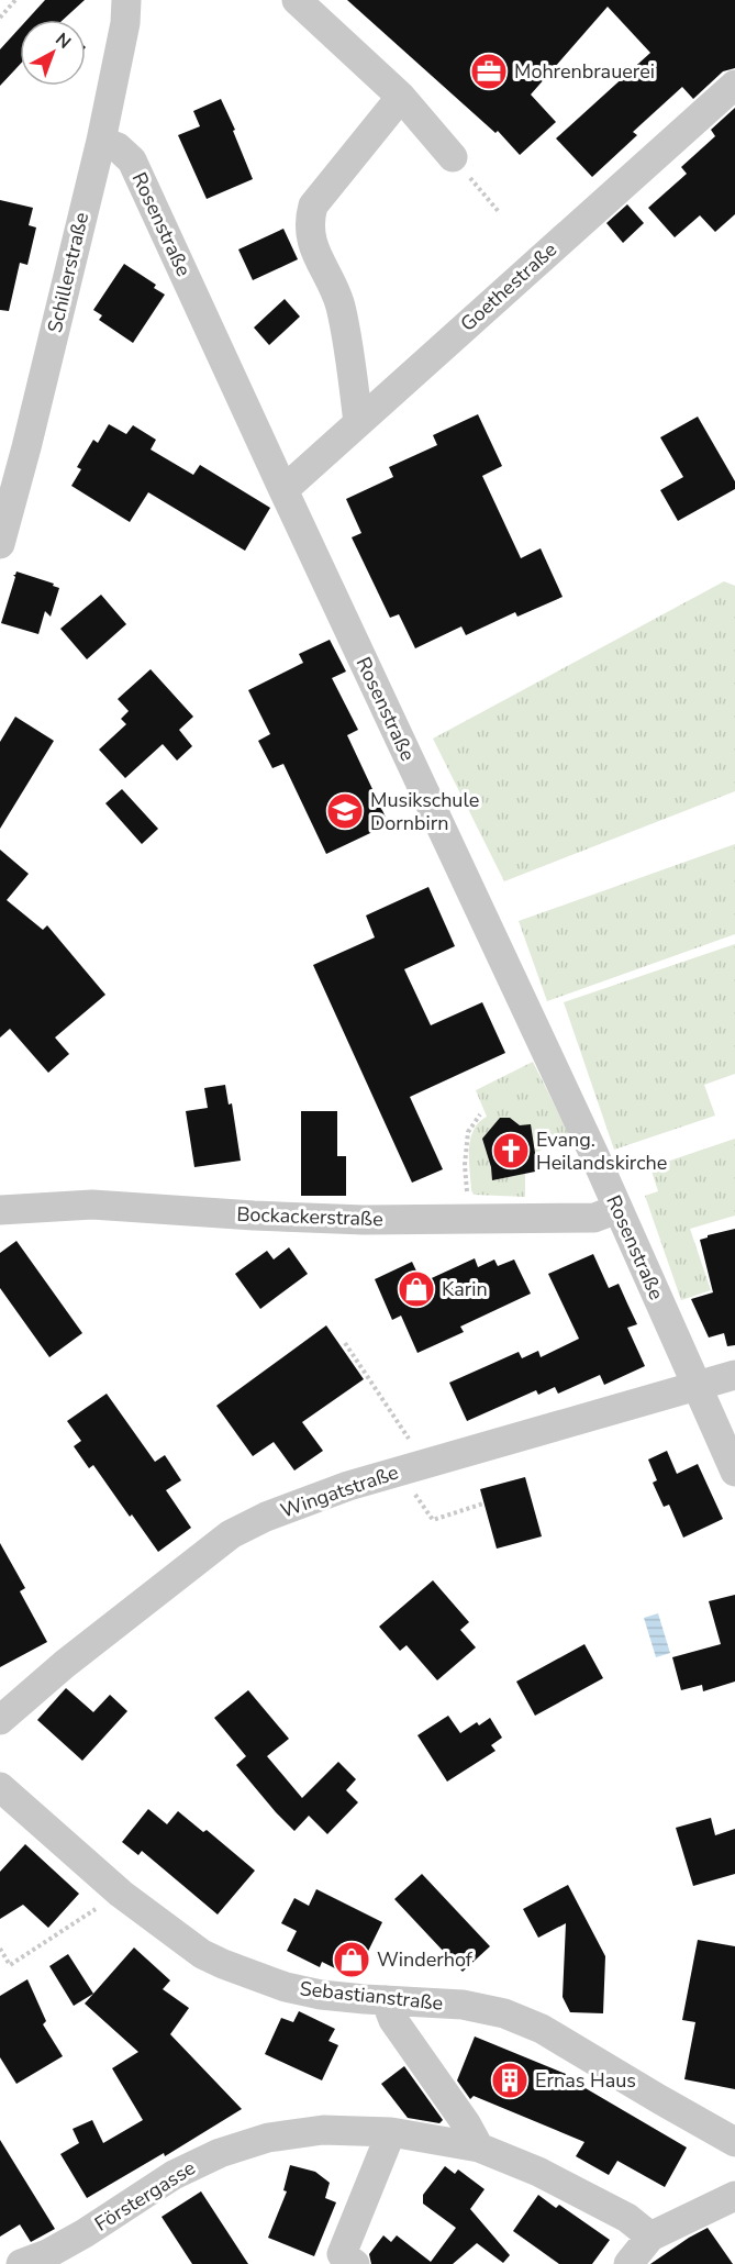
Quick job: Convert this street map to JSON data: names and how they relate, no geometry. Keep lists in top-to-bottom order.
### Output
{
  "streets": {
    "street": [
      "Rosenstraße",
      "Schillerstraße",
      "Goethestraße",
      "Bockackerstraße",
      "Wingatstraße",
      "Sebastianstraße",
      "Förstergasse"
    ]
  },
  "crossings": [
    ["Rosenstraße", "Schillerstraße"],
    ["Rosenstraße", "Goethestraße"],
    ["Rosenstraße", "Bockackerstraße"],
    ["Rosenstraße", "Wingatstraße"]
  ],
  "places": {
    "office": ["Mohrenbrauerei"],
    "school or university": ["Musikschule Dornbirn"],
    "church": ["Evang. Heilandskirche"],
    "shop": ["Karin", "Winderhof"],
    "building": ["Ernas Haus"]
  },
  "north": "top right"
}
